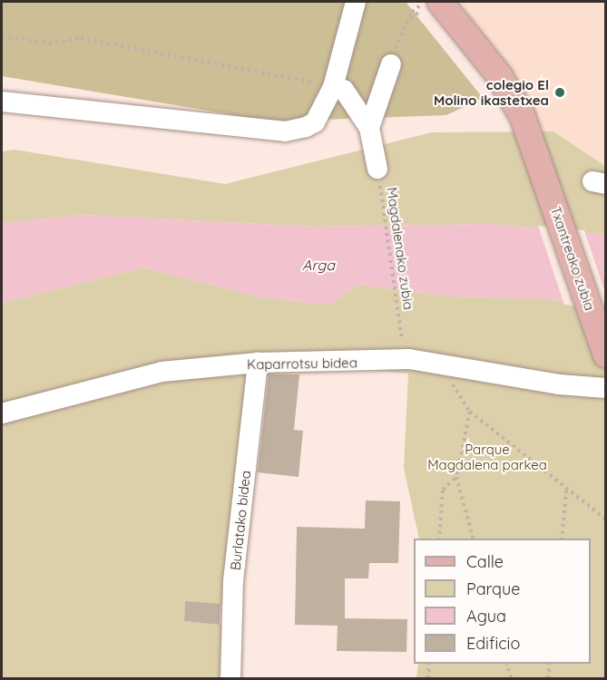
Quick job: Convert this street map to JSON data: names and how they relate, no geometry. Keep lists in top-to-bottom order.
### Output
{
  "streets": {
    "main road": ["Txantreako zubia"],
    "street": ["Kaparrotsu bidea", "Burlatako bidea"],
    "path": ["Magdalenako zubia"]
  },
  "crossings": [
    ["Kaparrotsu bidea", "Burlatako bidea"]
  ],
  "water": ["Arga"],
  "parks": ["Parque Magdalena parkea"],
  "places": ["colegio El Molino ikastetxea"],
  "legend": [
    "Calle",
    "Parque",
    "Agua",
    "Edificio"
  ]
}
